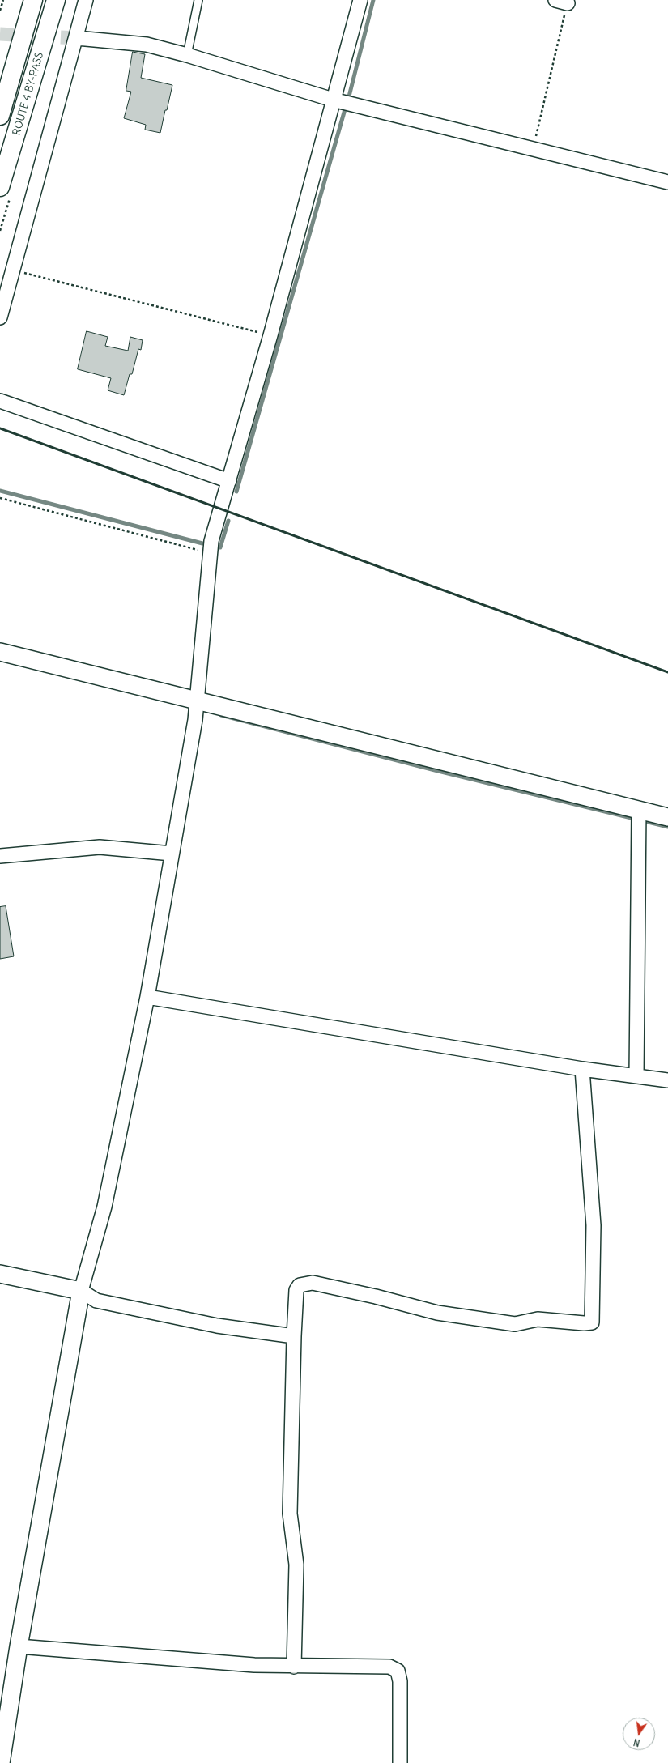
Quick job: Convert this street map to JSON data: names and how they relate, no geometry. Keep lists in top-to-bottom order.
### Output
{
  "streets": {
    "highway": ["ROUTE 4 BY-PASS"]
  },
  "north": "bottom"
}
